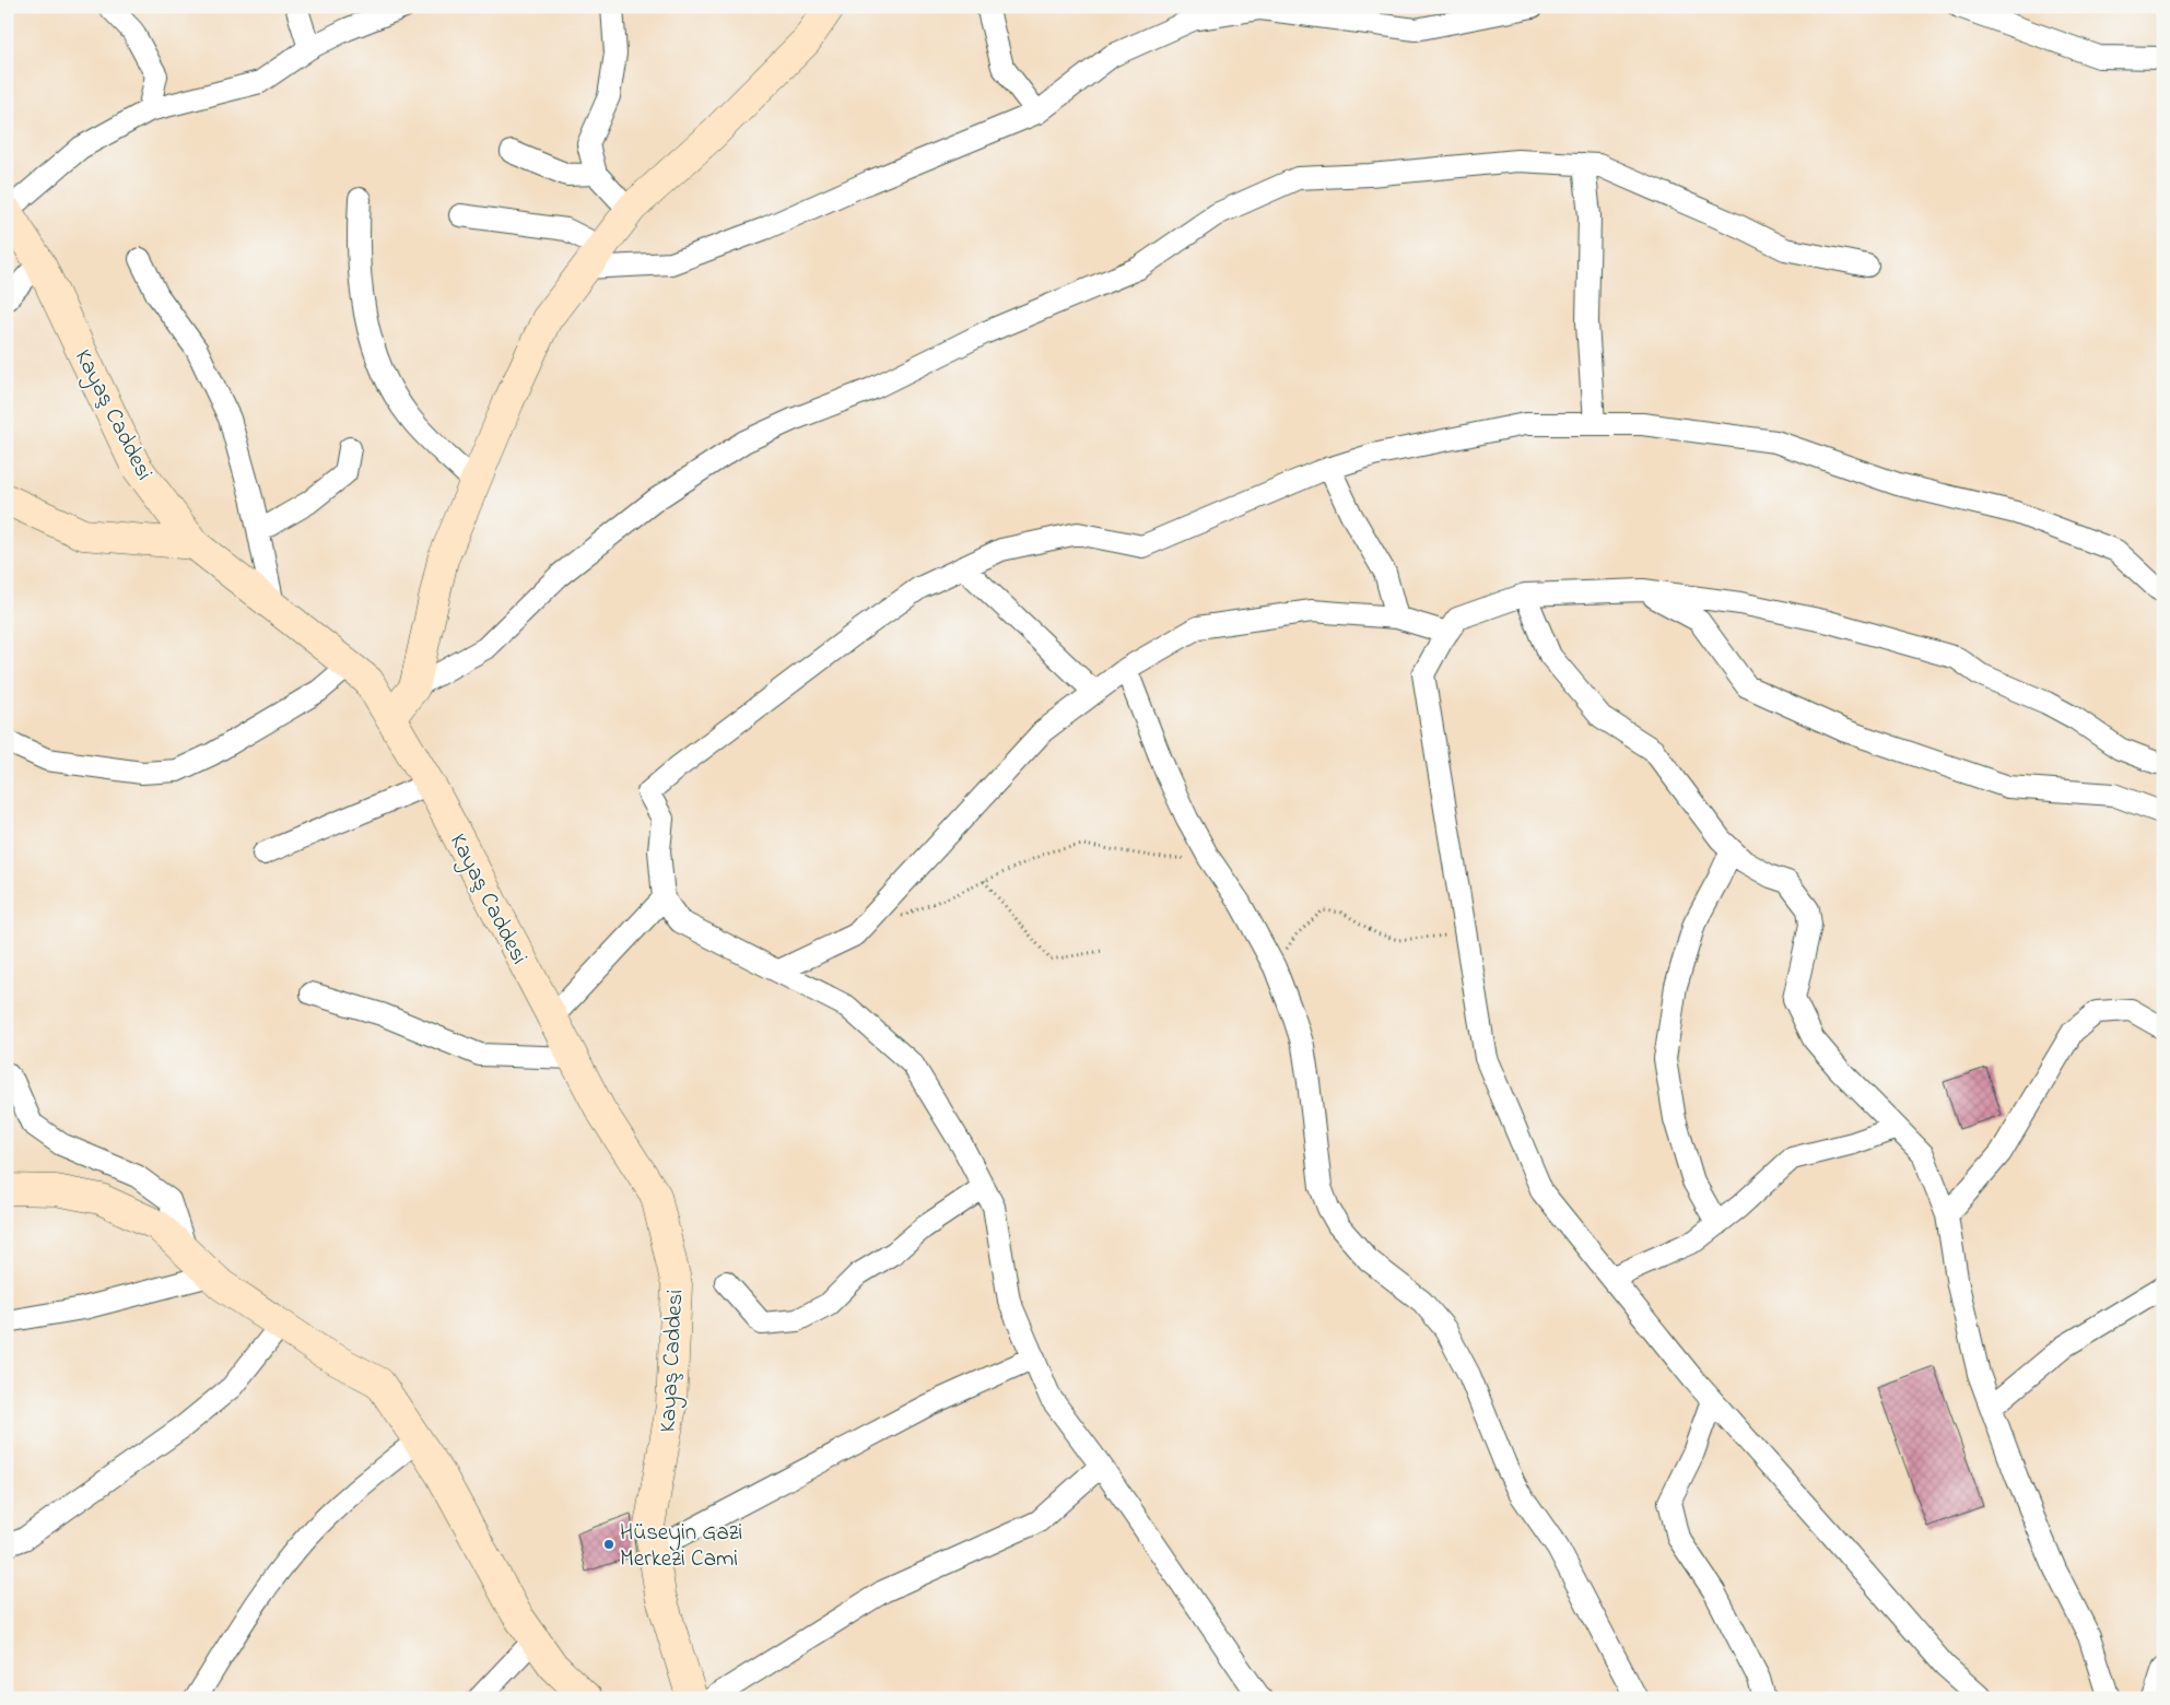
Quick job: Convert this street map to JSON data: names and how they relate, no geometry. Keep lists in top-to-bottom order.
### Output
{
  "streets": {
    "street": ["Kayaş Caddesi"]
  },
  "places": ["Hüseyin Gazi Merkezi Cami"]
}
